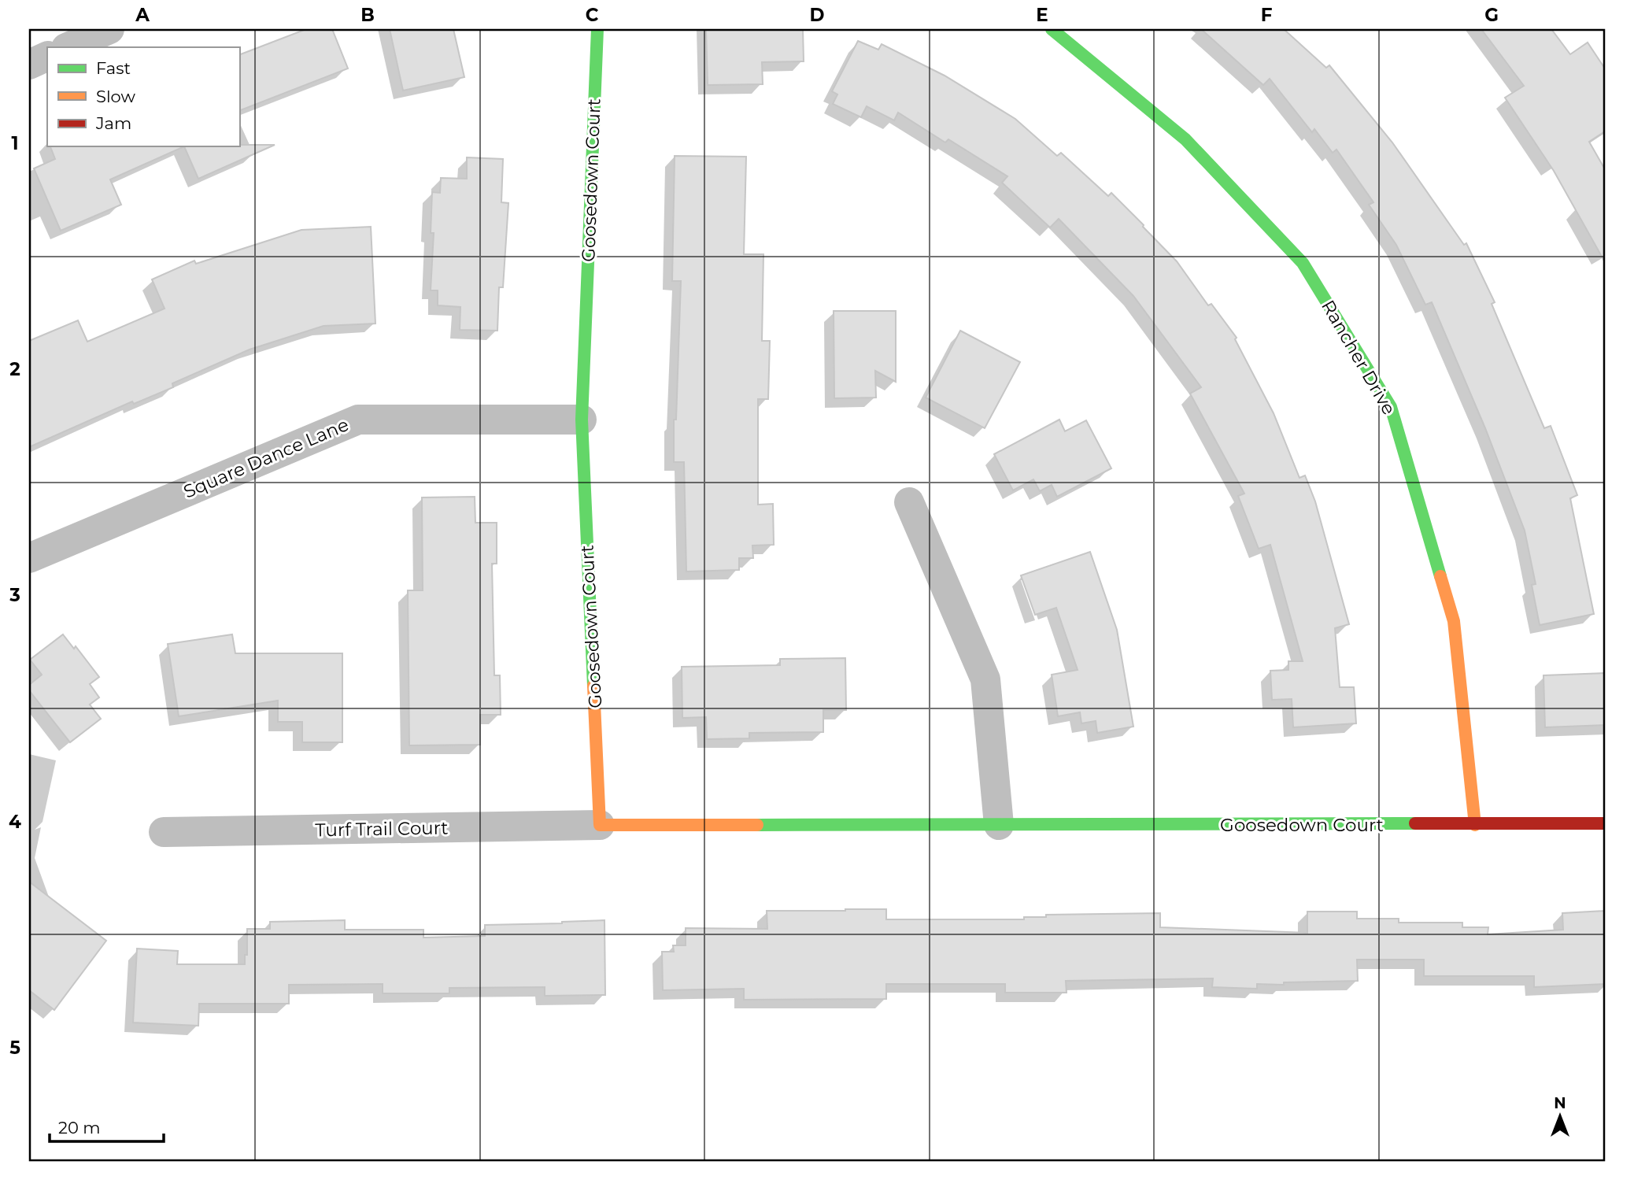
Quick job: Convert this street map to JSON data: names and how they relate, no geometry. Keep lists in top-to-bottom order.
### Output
{
  "streets": {
    "street": [
      "Goosedown Court",
      "Rancher Drive",
      "Square Dance Lane",
      "Turf Trail Court"
    ]
  },
  "crossings": [
    ["Goosedown Court", "Rancher Drive"],
    ["Goosedown Court", "Square Dance Lane"],
    ["Goosedown Court", "Turf Trail Court"]
  ],
  "legend": ["Fast", "Slow", "Jam"],
  "scale_bar": "20 m",
  "north": "top",
  "grid": {
    "columns": [
      "A",
      "B",
      "C",
      "D",
      "E",
      "F",
      "G"
    ],
    "rows": [
      "1",
      "2",
      "3",
      "4",
      "5"
    ]
  }
}
